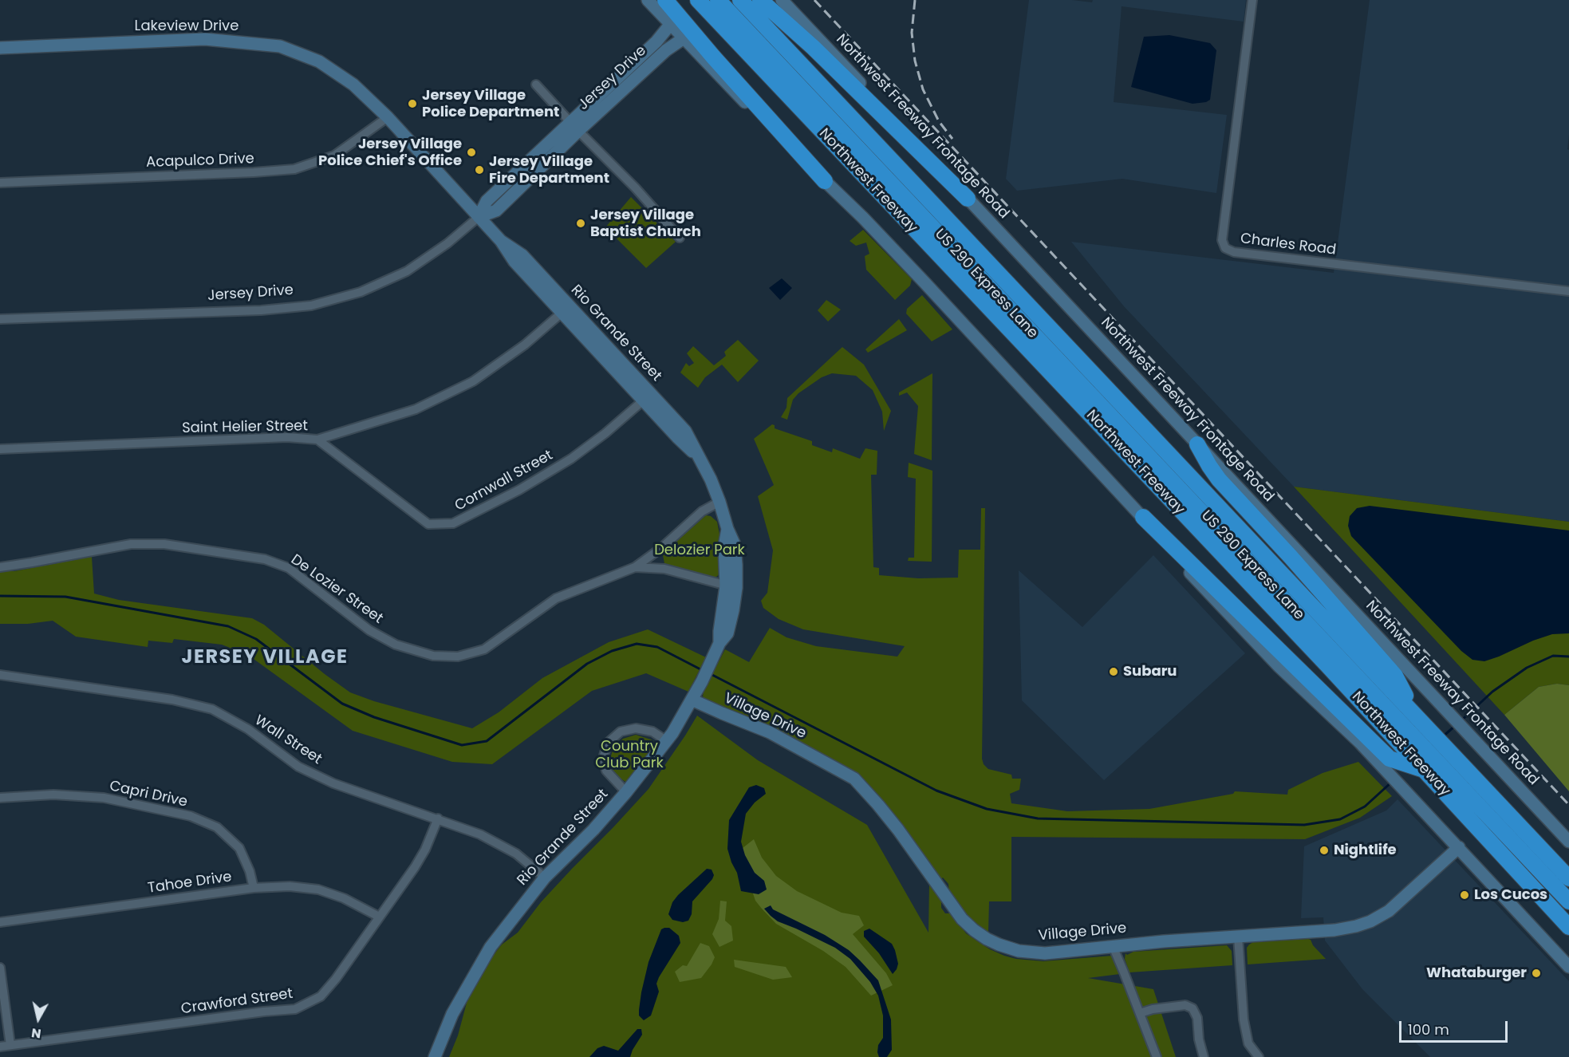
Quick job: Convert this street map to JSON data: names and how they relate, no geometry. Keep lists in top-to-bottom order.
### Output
{
  "streets": {
    "highway": ["Northwest Freeway", "US 290 Express Lane"],
    "street": [
      "Lakeview Drive",
      "Jersey Drive",
      "Northwest Freeway Frontage Road",
      "Acapulco Drive",
      "Charles Road",
      "Rio Grande Street",
      "Saint Helier Street",
      "Cornwall Street",
      "De Lozier Street",
      "Village Drive",
      "Wall Street",
      "Capri Drive",
      "Tahoe Drive",
      "Crawford Street"
    ]
  },
  "crossings": [
    ["Lakeview Drive", "Jersey Drive"],
    ["Lakeview Drive", "Acapulco Drive"],
    ["Lakeview Drive", "Rio Grande Street"],
    ["Jersey Drive", "Rio Grande Street"],
    ["Northwest Freeway", "US 290 Express Lane"],
    ["Rio Grande Street", "Saint Helier Street"],
    ["Rio Grande Street", "Cornwall Street"],
    ["Rio Grande Street", "De Lozier Street"],
    ["Rio Grande Street", "Village Drive"],
    ["Rio Grande Street", "Wall Street"],
    ["Saint Helier Street", "Cornwall Street"],
    ["Wall Street", "Crawford Street"],
    ["Capri Drive", "Tahoe Drive"],
    ["Tahoe Drive", "Crawford Street"]
  ],
  "districts": ["JERSEY VILLAGE"],
  "parks": ["Delozier Park", "Country Club Park"],
  "places": [
    "Jersey Village Police Department",
    "Jersey Village Police Chief's Office",
    "Jersey Village Fire Department",
    "Jersey Village Baptist Church",
    "Subaru",
    "Nightlife",
    "Los Cucos",
    "Whataburger"
  ],
  "scale_bar": "100 m",
  "north": "bottom"
}
